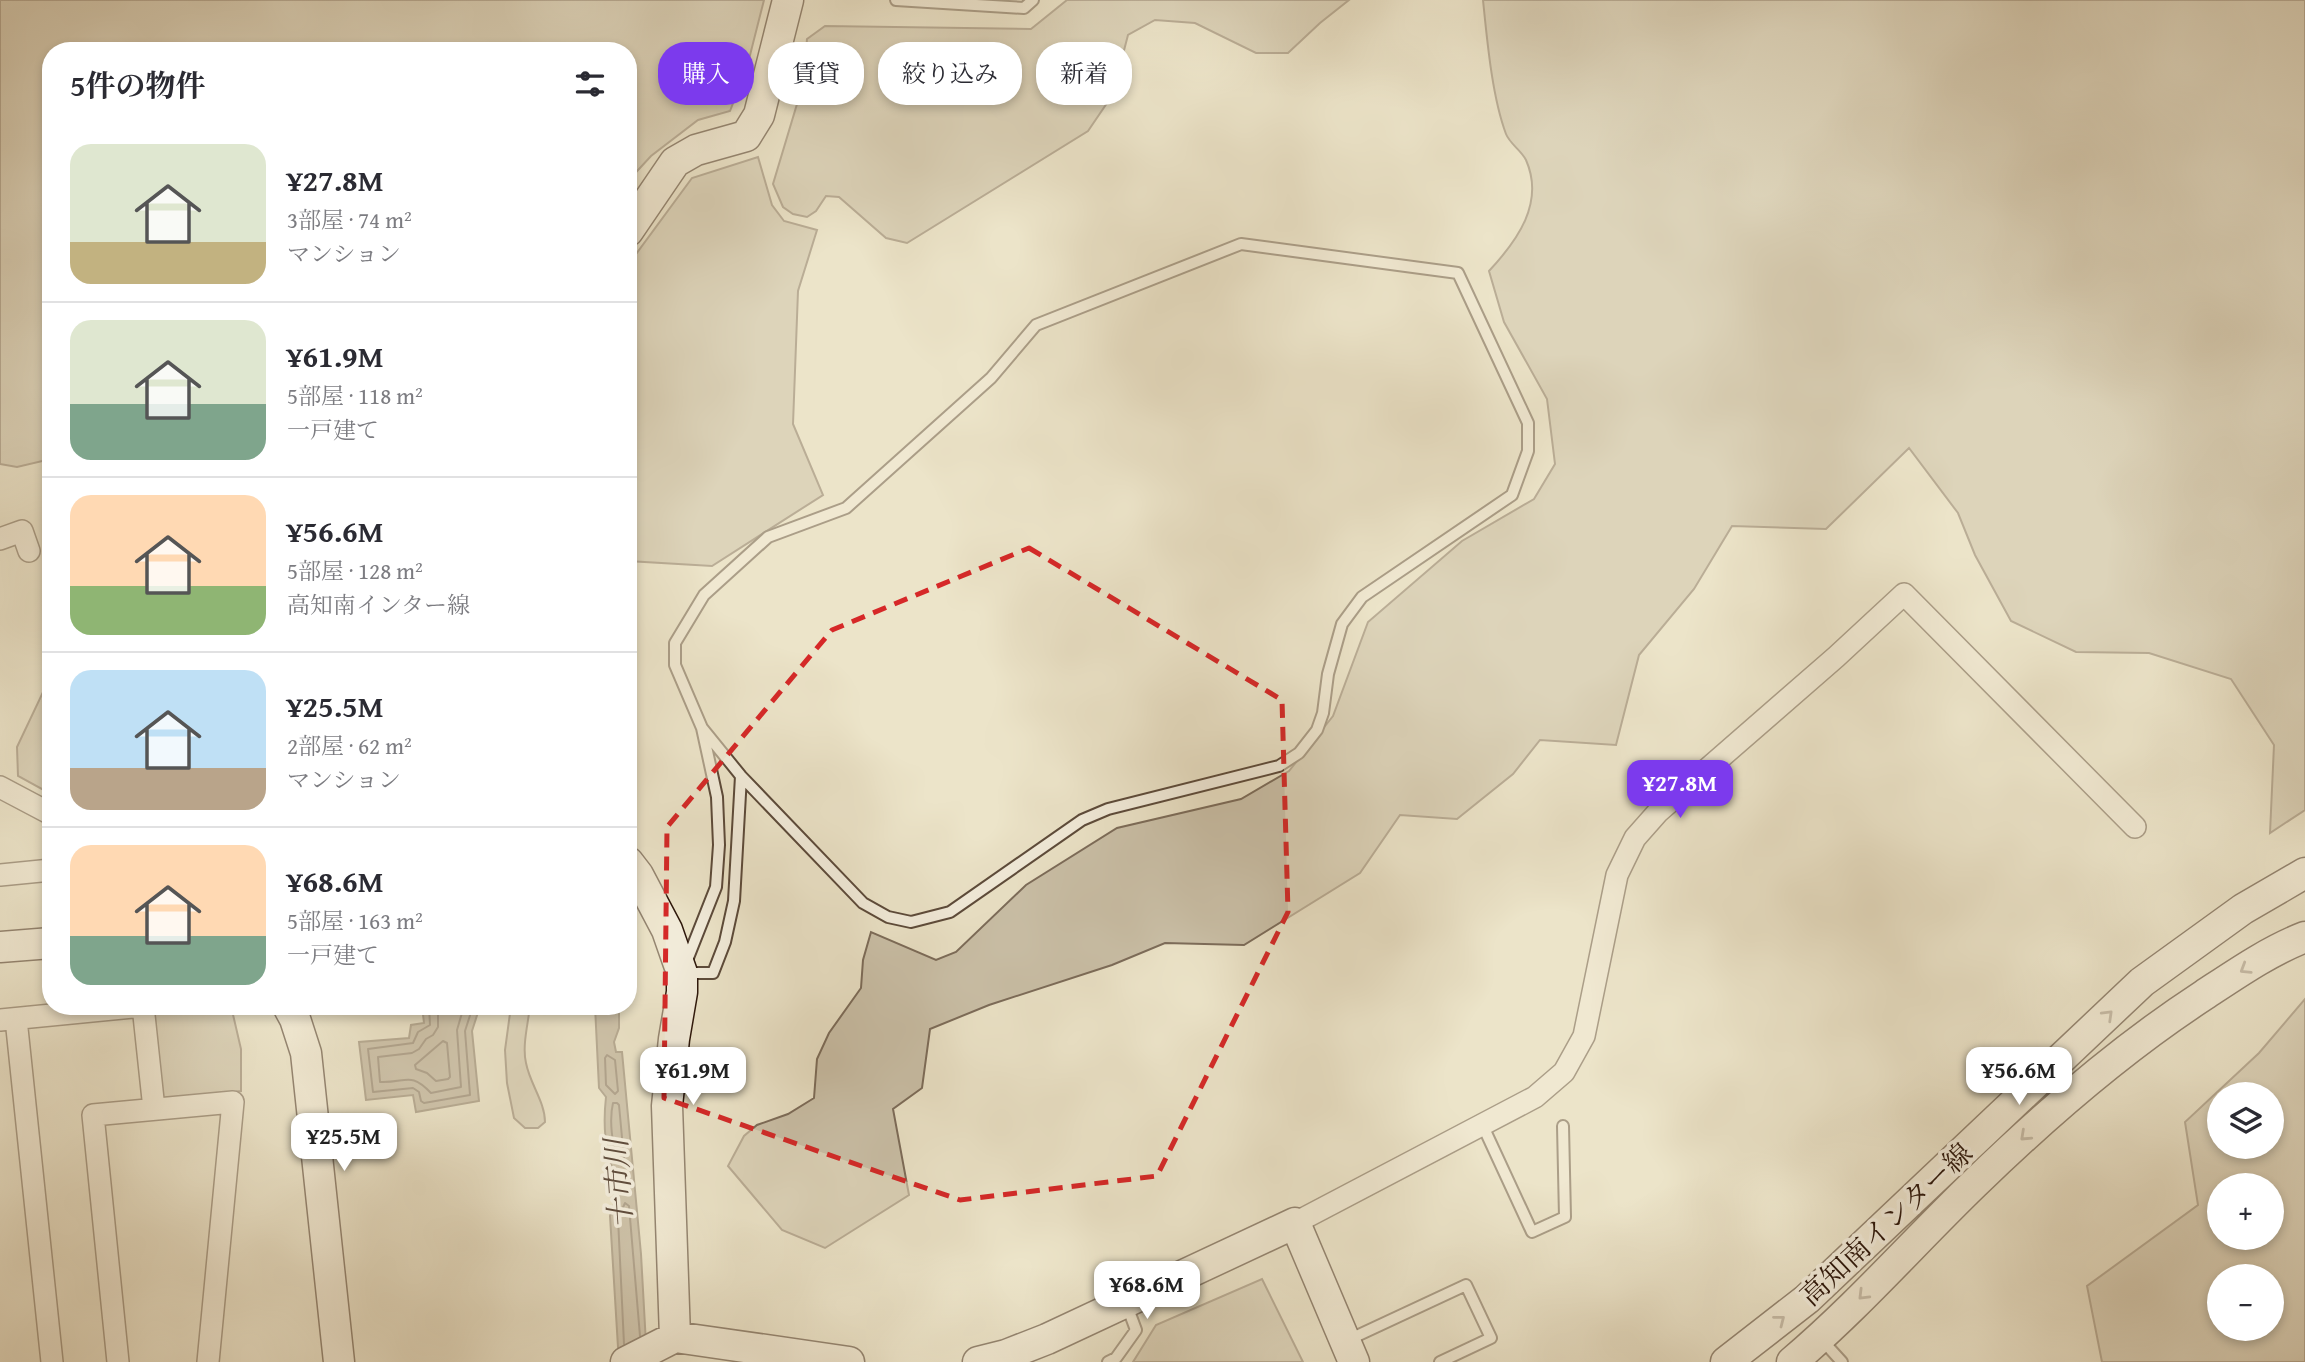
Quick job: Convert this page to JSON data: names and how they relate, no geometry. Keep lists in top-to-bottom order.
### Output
{
  "streets": {
    "street": ["高知南インター線"]
  },
  "water": ["十市川"],
  "page": {
    "chip": [
      "購入",
      "賃貸",
      "絞り込み",
      "新着"
    ],
    "heading": "5件の物件",
    "list": [
      {
        "name": "¥27.8M",
        "note": "3部屋 · 74 m² · マンション"
      },
      {
        "name": "¥61.9M",
        "note": "5部屋 · 118 m² · 一戸建て"
      },
      {
        "name": "¥56.6M",
        "note": "5部屋 · 128 m² · 高知南インター線"
      },
      {
        "name": "¥25.5M",
        "note": "2部屋 · 62 m² · マンション"
      },
      {
        "name": "¥68.6M",
        "note": "5部屋 · 163 m² · 一戸建て"
      }
    ],
    "price": [
      "¥27.8M",
      "¥61.9M",
      "¥56.6M",
      "¥25.5M",
      "¥68.6M"
    ],
    "map_buttons": ["+", "−"]
  }
}
